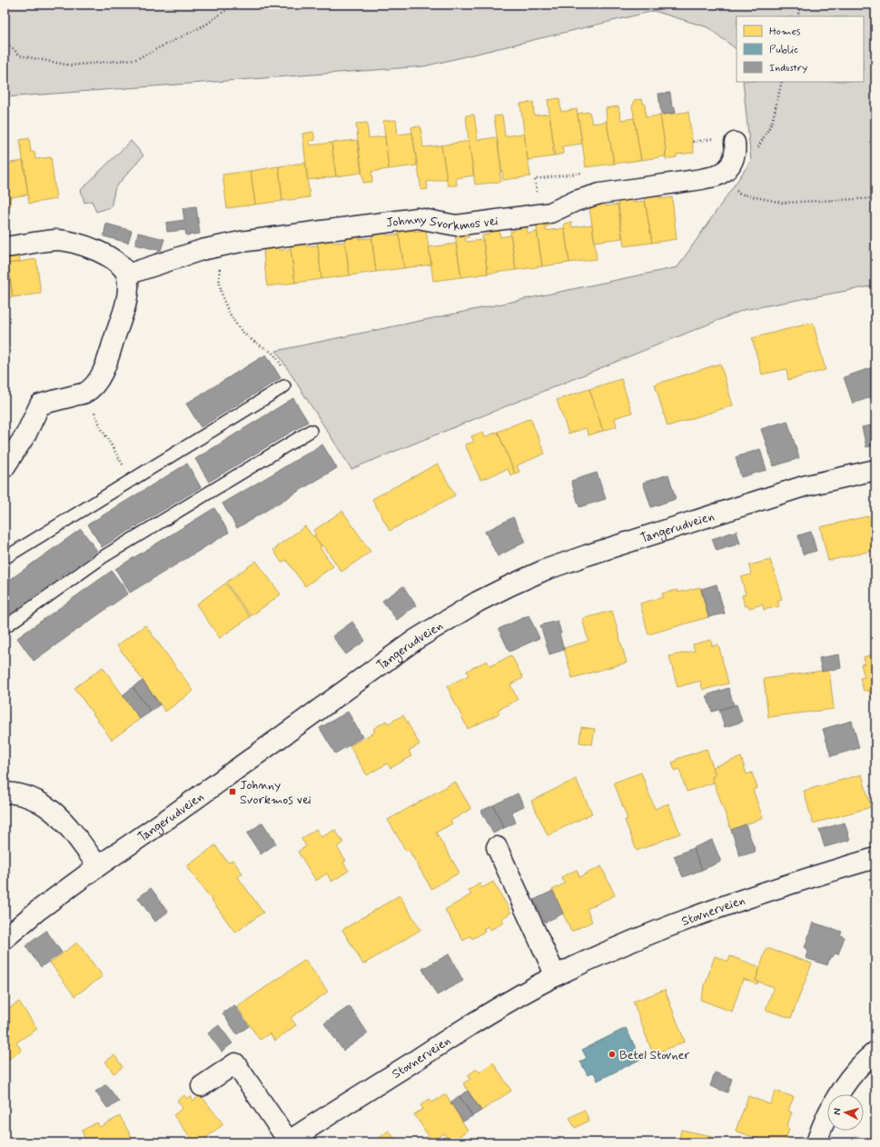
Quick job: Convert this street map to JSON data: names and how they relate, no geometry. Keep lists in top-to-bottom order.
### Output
{
  "streets": {
    "street": ["Johnny Svorkmos vei", "Tangerudveien", "Stovnerveien"]
  },
  "places": {
    "transit": ["Johnny Svorkmos vei"],
    "other": ["Betel Stovner"]
  },
  "legend": ["Homes", "Public", "Industry"],
  "north": "left"
}
